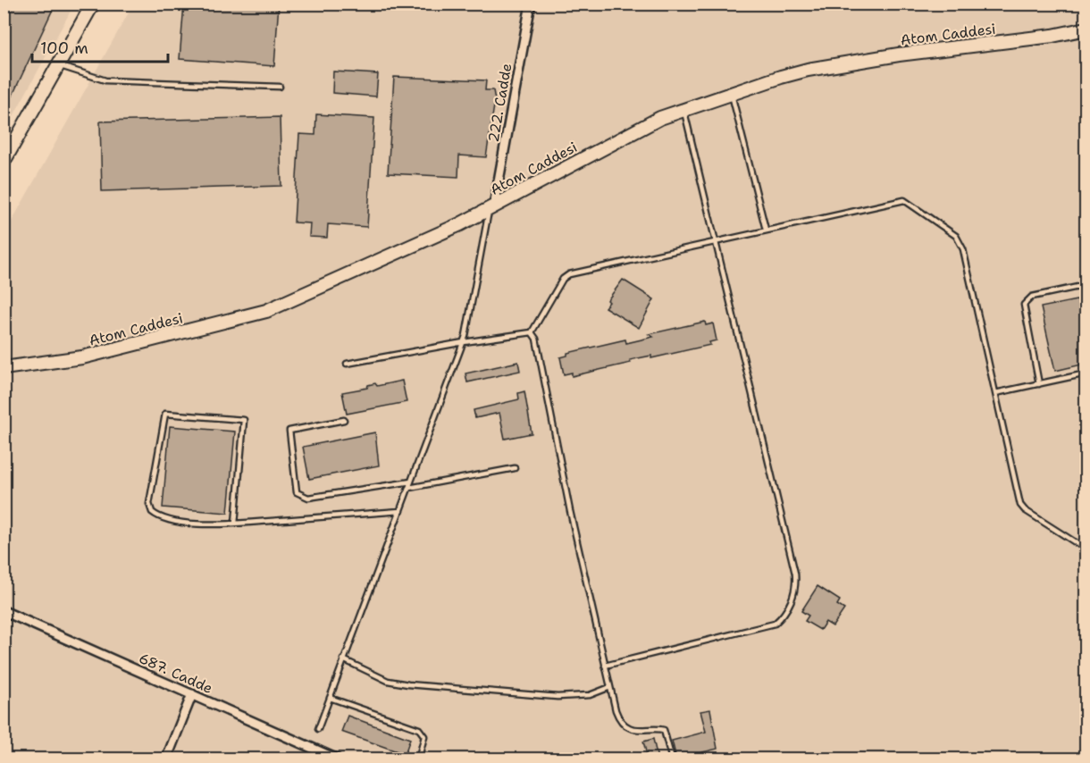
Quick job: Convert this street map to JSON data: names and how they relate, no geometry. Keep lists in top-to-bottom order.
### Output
{
  "streets": {
    "street": ["Atom Caddesi", "222. Cadde", "687. Cadde"]
  },
  "crossings": [
    ["Atom Caddesi", "222. Cadde"]
  ],
  "scale_bar": "100 m"
}
